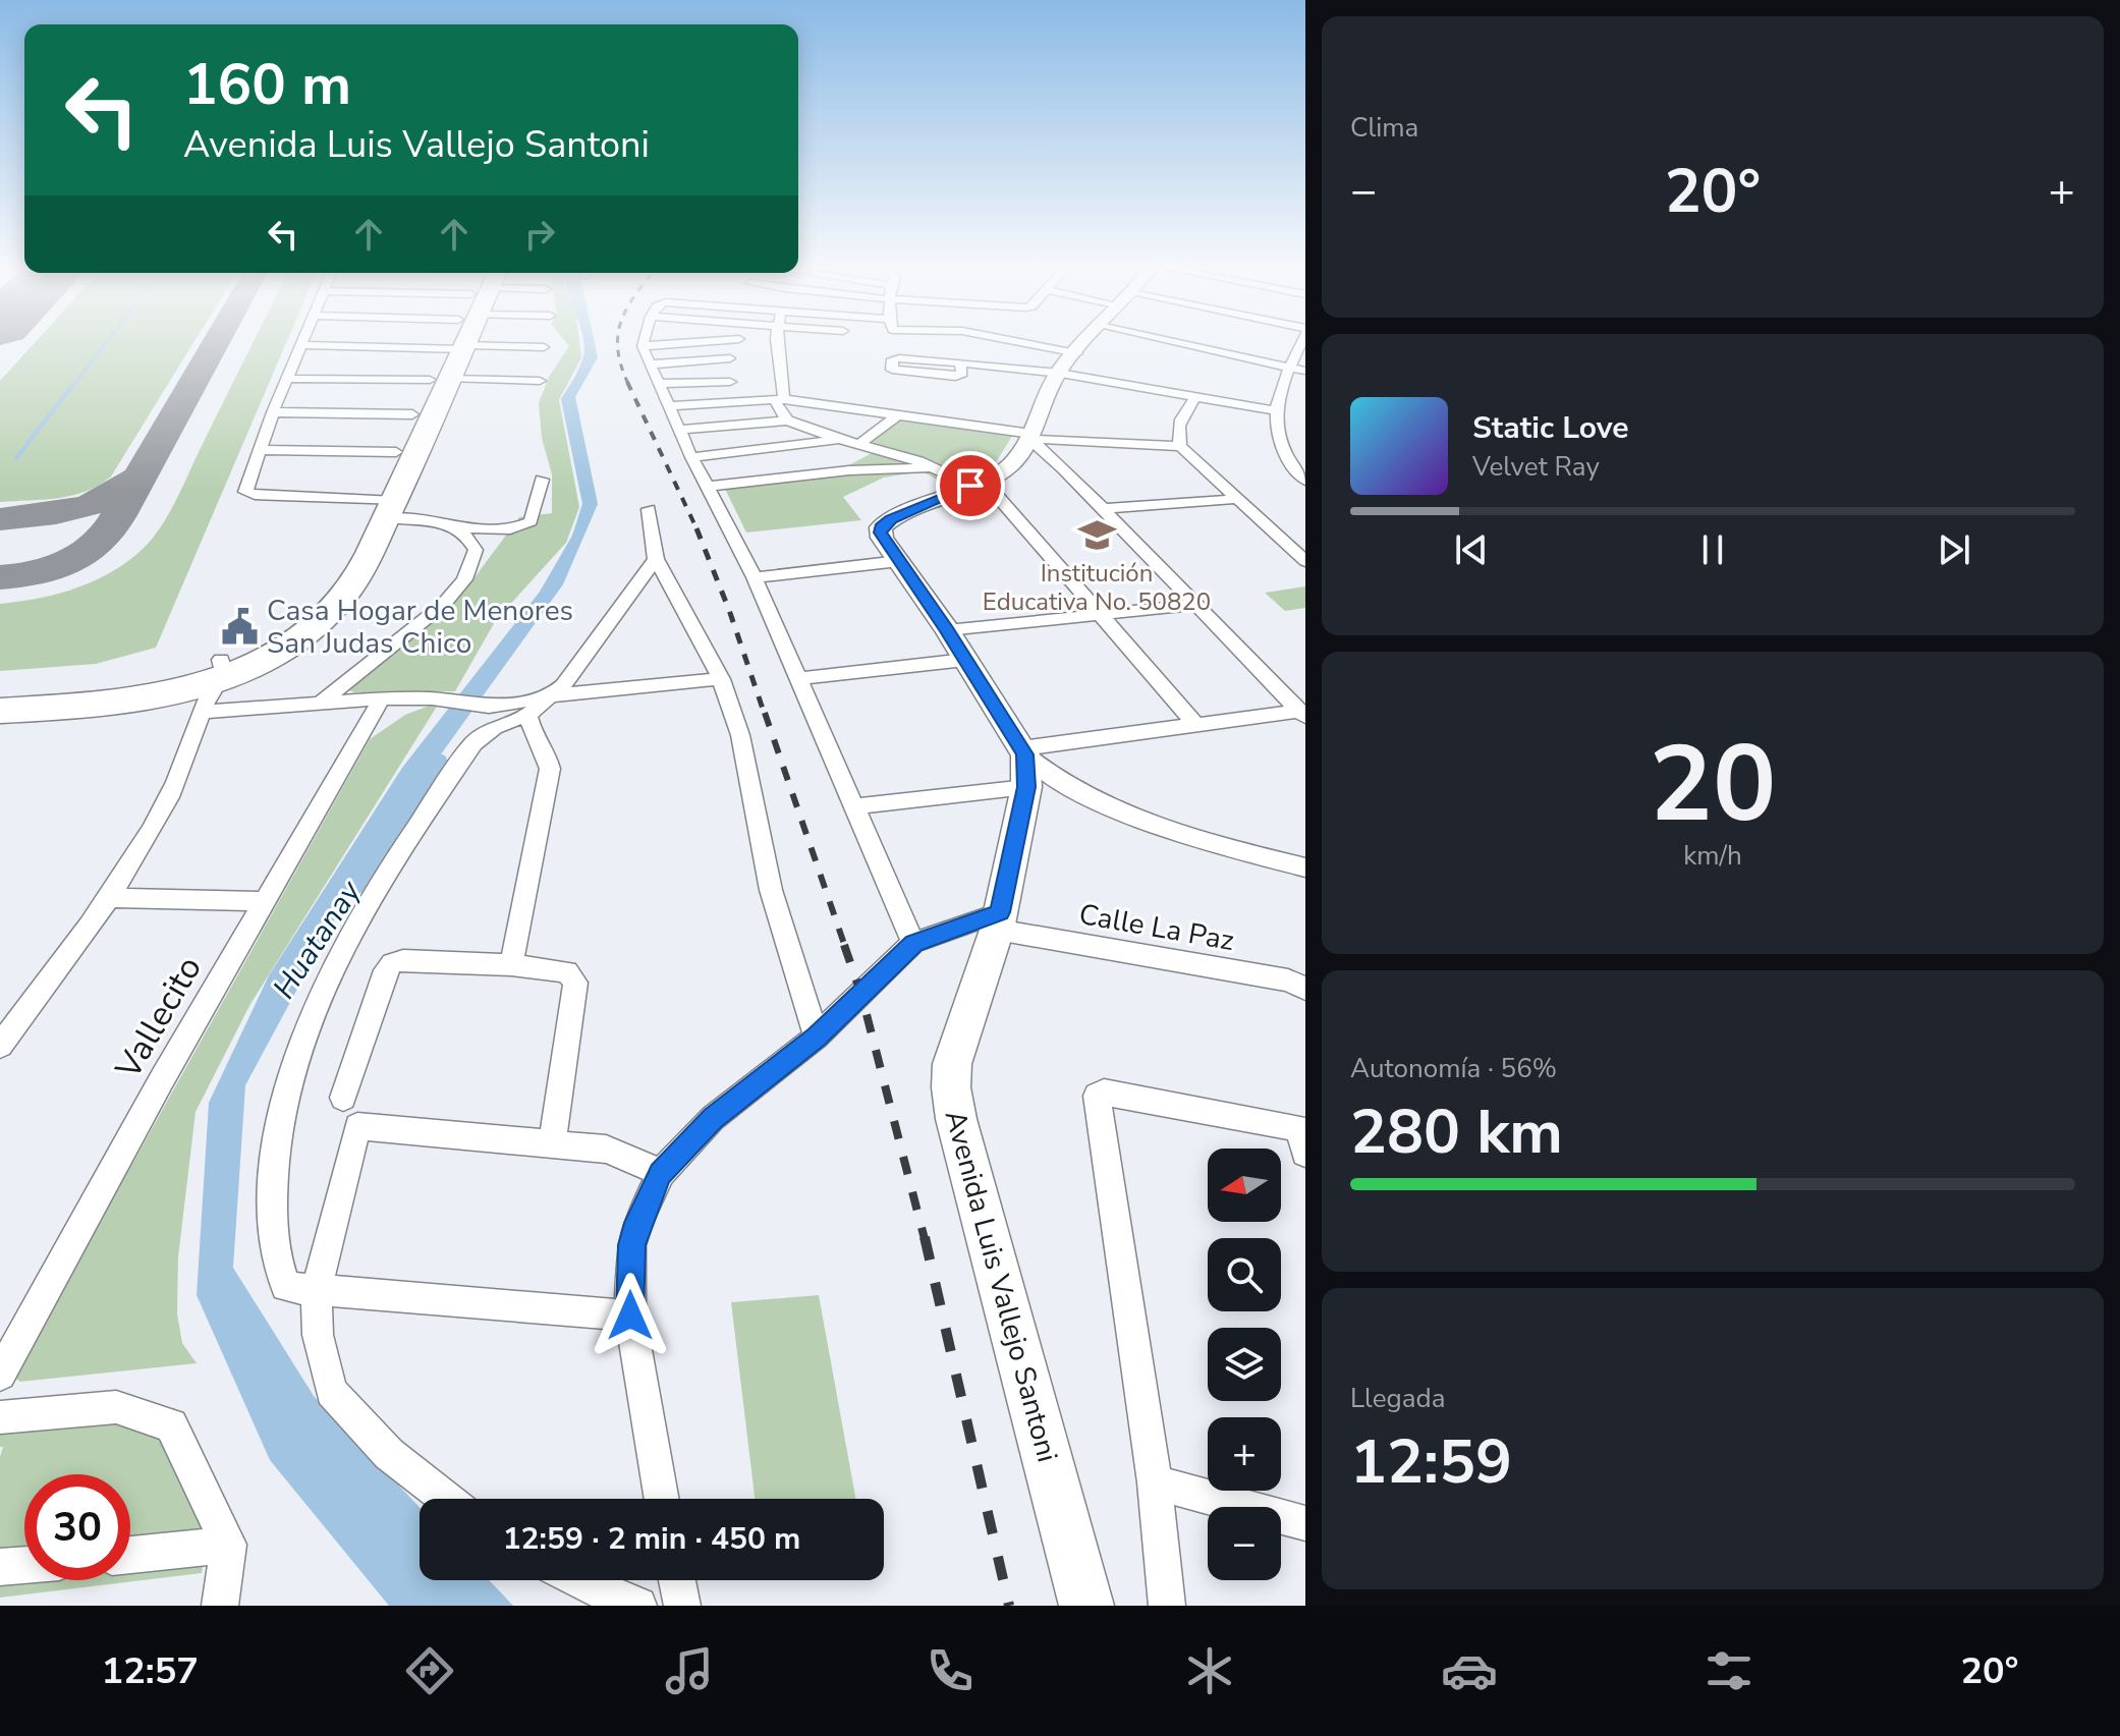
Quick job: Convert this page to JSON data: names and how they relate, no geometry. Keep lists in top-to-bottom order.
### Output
{
  "streets": {
    "street": ["Calle La Paz", "Vallecito", "Avenida Luis Vallejo Santoni"]
  },
  "crossings": [
    ["Calle La Paz", "Avenida Luis Vallejo Santoni"]
  ],
  "water": ["Huatanay"],
  "places": {
    "school or university": ["Institución Educativa No. 50820"],
    "public building": ["Casa Hogar de Menores San Judas Chico"]
  },
  "north": "left",
  "page": {
    "tile": [
      "Clima",
      ["20", "km/h"],
      ["Autonomía · 56%", "280 km"],
      ["Llegada", "12:59"]
    ],
    "turn": ["160 m", "Avenida Luis Vallejo Santoni"],
    "heat": ["−", "20°", "+"],
    "song": ["Static Love", "Velvet Ray"],
    "map_buttons": ["+", "−"],
    "limit": "30",
    "trip": "12:59 · 2 min · 450 m",
    "tabs": ["12:57", "20°"]
  }
}
